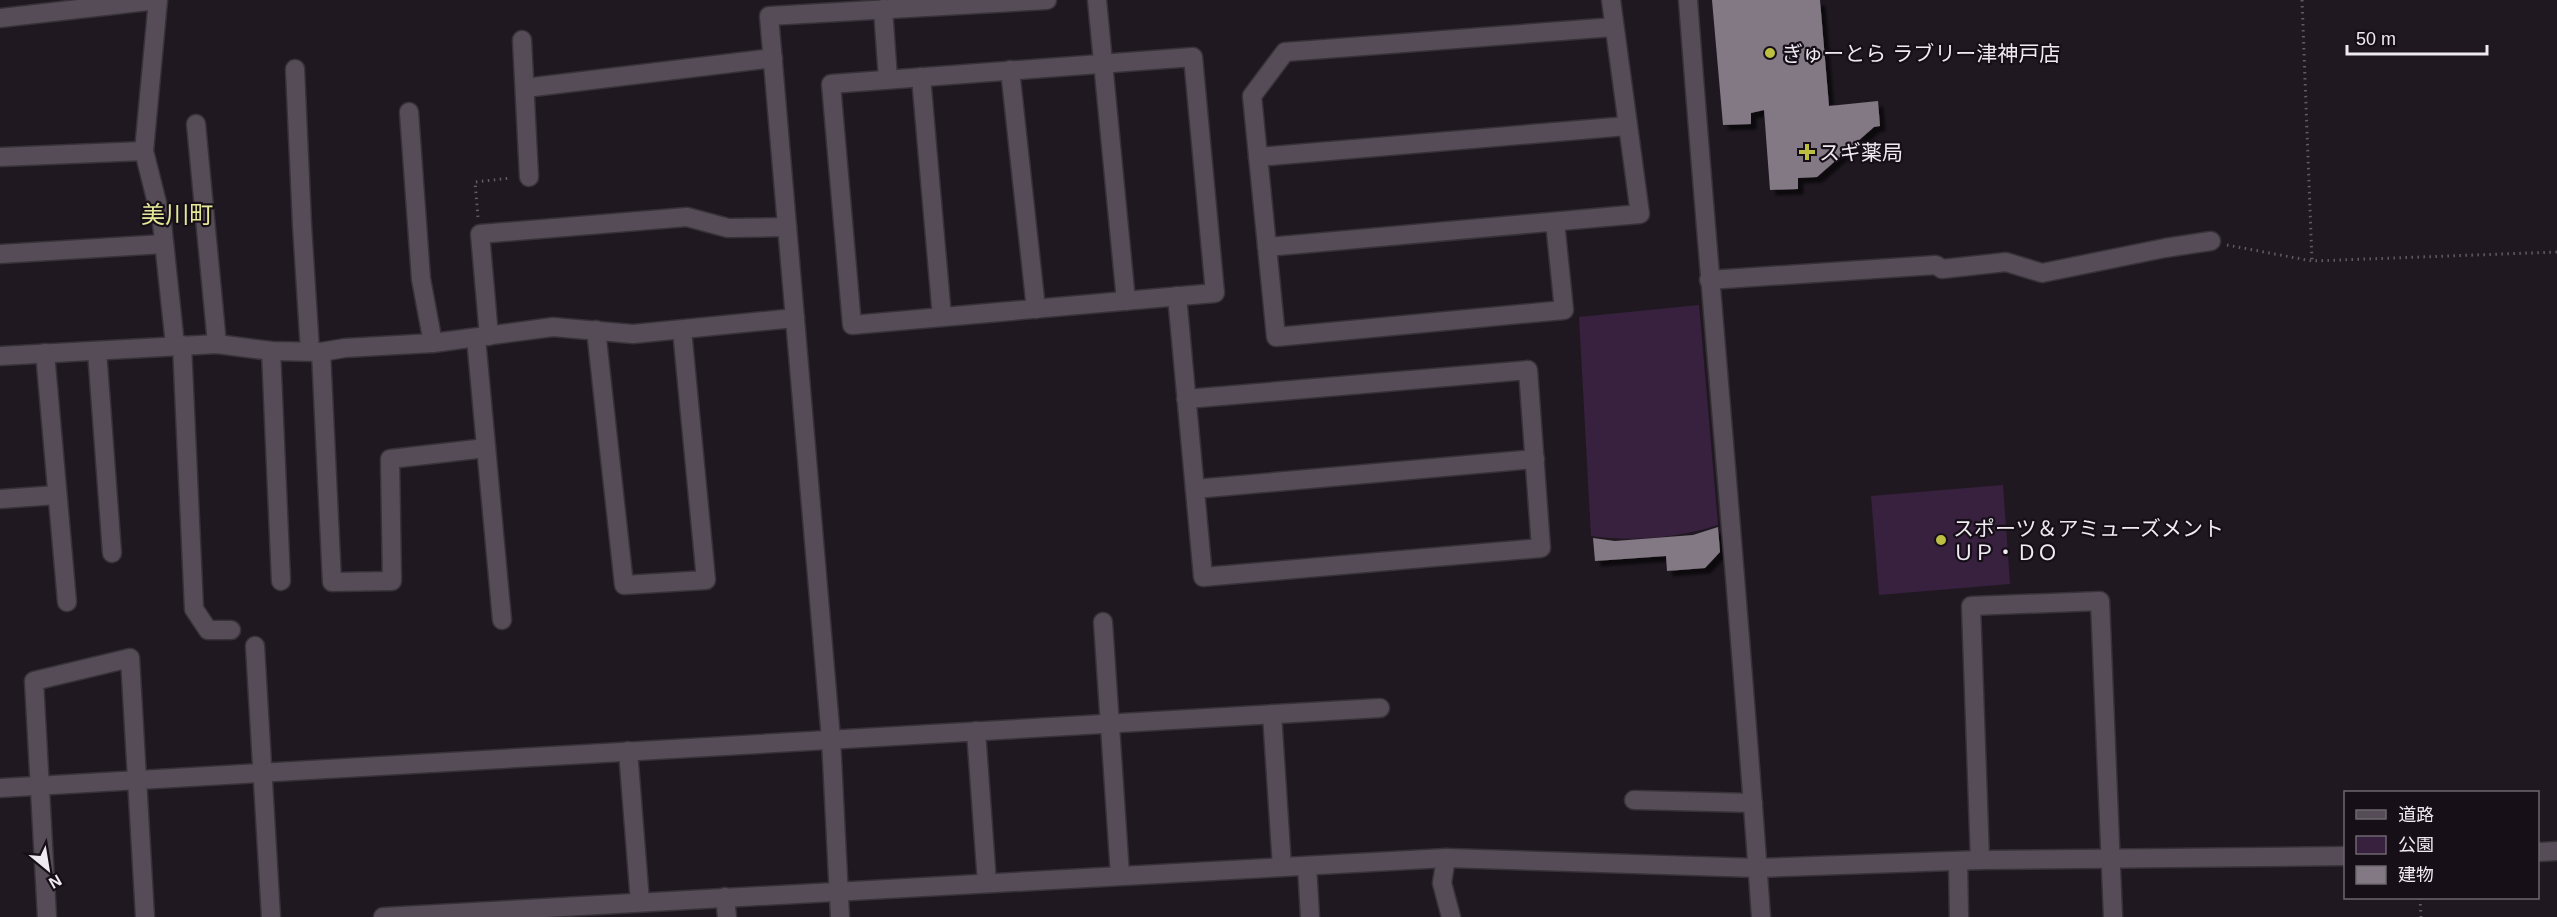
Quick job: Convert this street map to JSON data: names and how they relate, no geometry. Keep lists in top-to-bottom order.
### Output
{
  "districts": ["美川町"],
  "places": {
    "other": ["ぎゅーとら ラブリー津神戸店", "スポーツ＆アミューズメント ＵＰ・ＤＯ"],
    "health": ["スギ薬局"]
  },
  "legend": ["道路", "公園", "建物"],
  "scale_bar": "50 m",
  "north": "bottom right"
}
